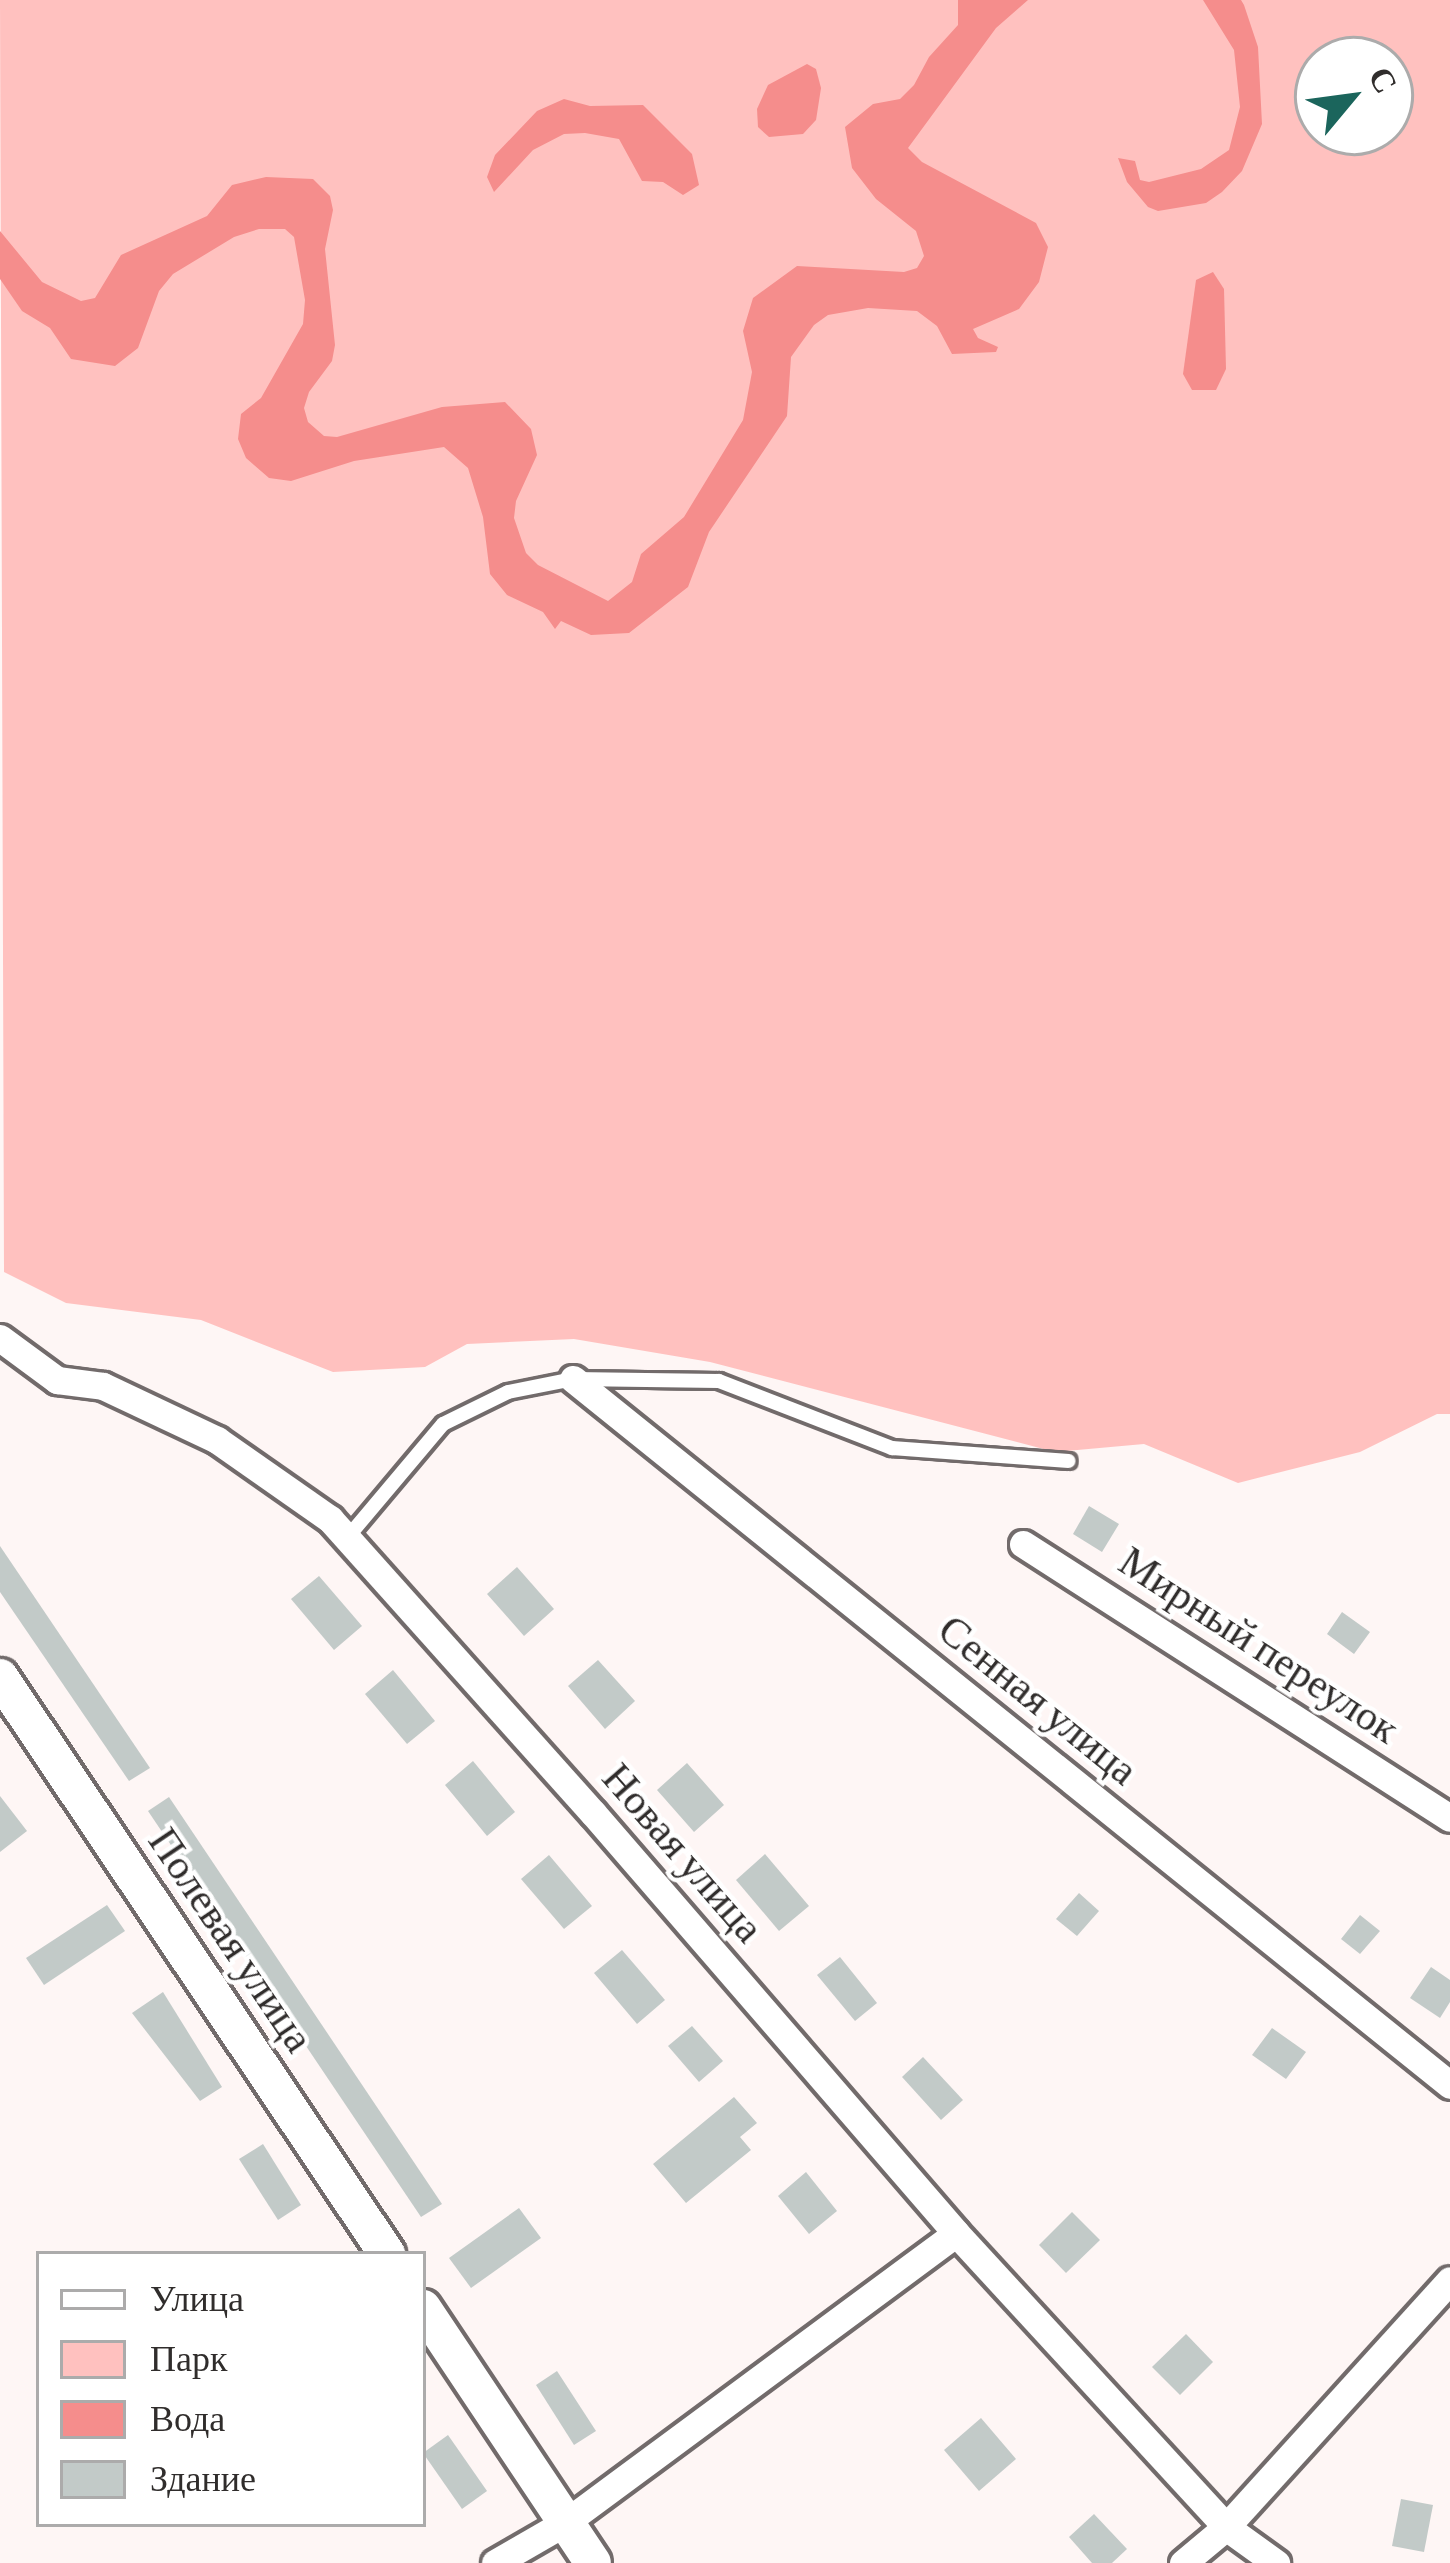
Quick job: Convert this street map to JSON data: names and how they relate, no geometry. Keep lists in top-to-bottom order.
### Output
{
  "streets": {
    "street": [
      "Мирный переулок",
      "Сенная улица",
      "Новая улица",
      "Полевая улица"
    ]
  },
  "legend": [
    "Улица",
    "Парк",
    "Вода",
    "Здание"
  ],
  "north": "top right"
}
